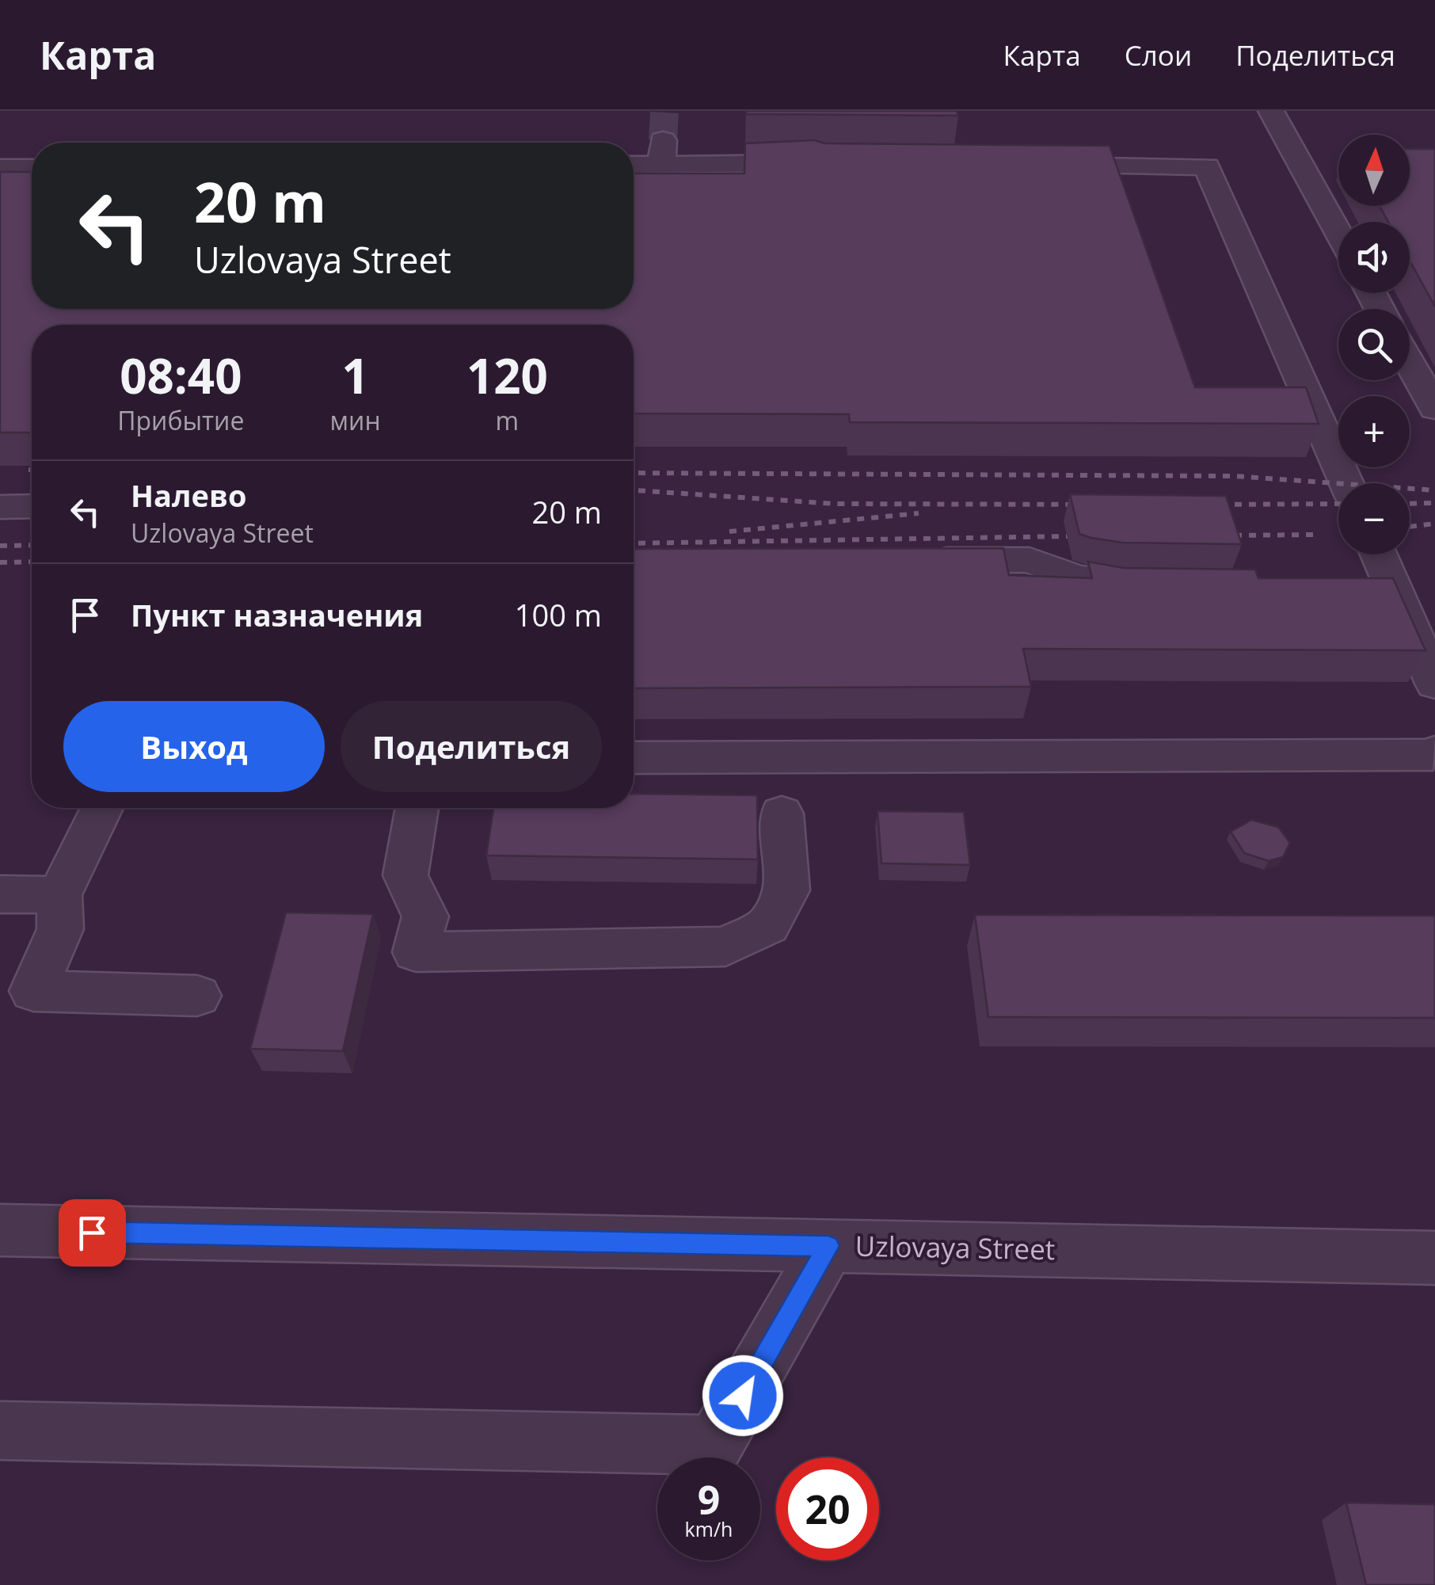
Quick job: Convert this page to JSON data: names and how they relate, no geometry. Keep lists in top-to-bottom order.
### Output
{
  "streets": {
    "street": ["Uzlovaya Street"]
  },
  "north": "top",
  "page": {
    "header": "Карта",
    "nav": ["Карта", "Слои", "Поделиться"],
    "map_buttons": ["+", "−"],
    "turn": ["20 m", "Uzlovaya Street"],
    "eta": [
      "08:40",
      "Прибытие",
      "1",
      "мин",
      "120",
      "m"
    ],
    "list": [
      {
        "name": "Налево",
        "note": "Uzlovaya Street",
        "value": "20 m"
      },
      {
        "name": "Пункт назначения",
        "value": "100 m"
      }
    ],
    "buttons": ["Выход", "Поделиться"],
    "speed": "9 km/h",
    "limit": "20"
  }
}
